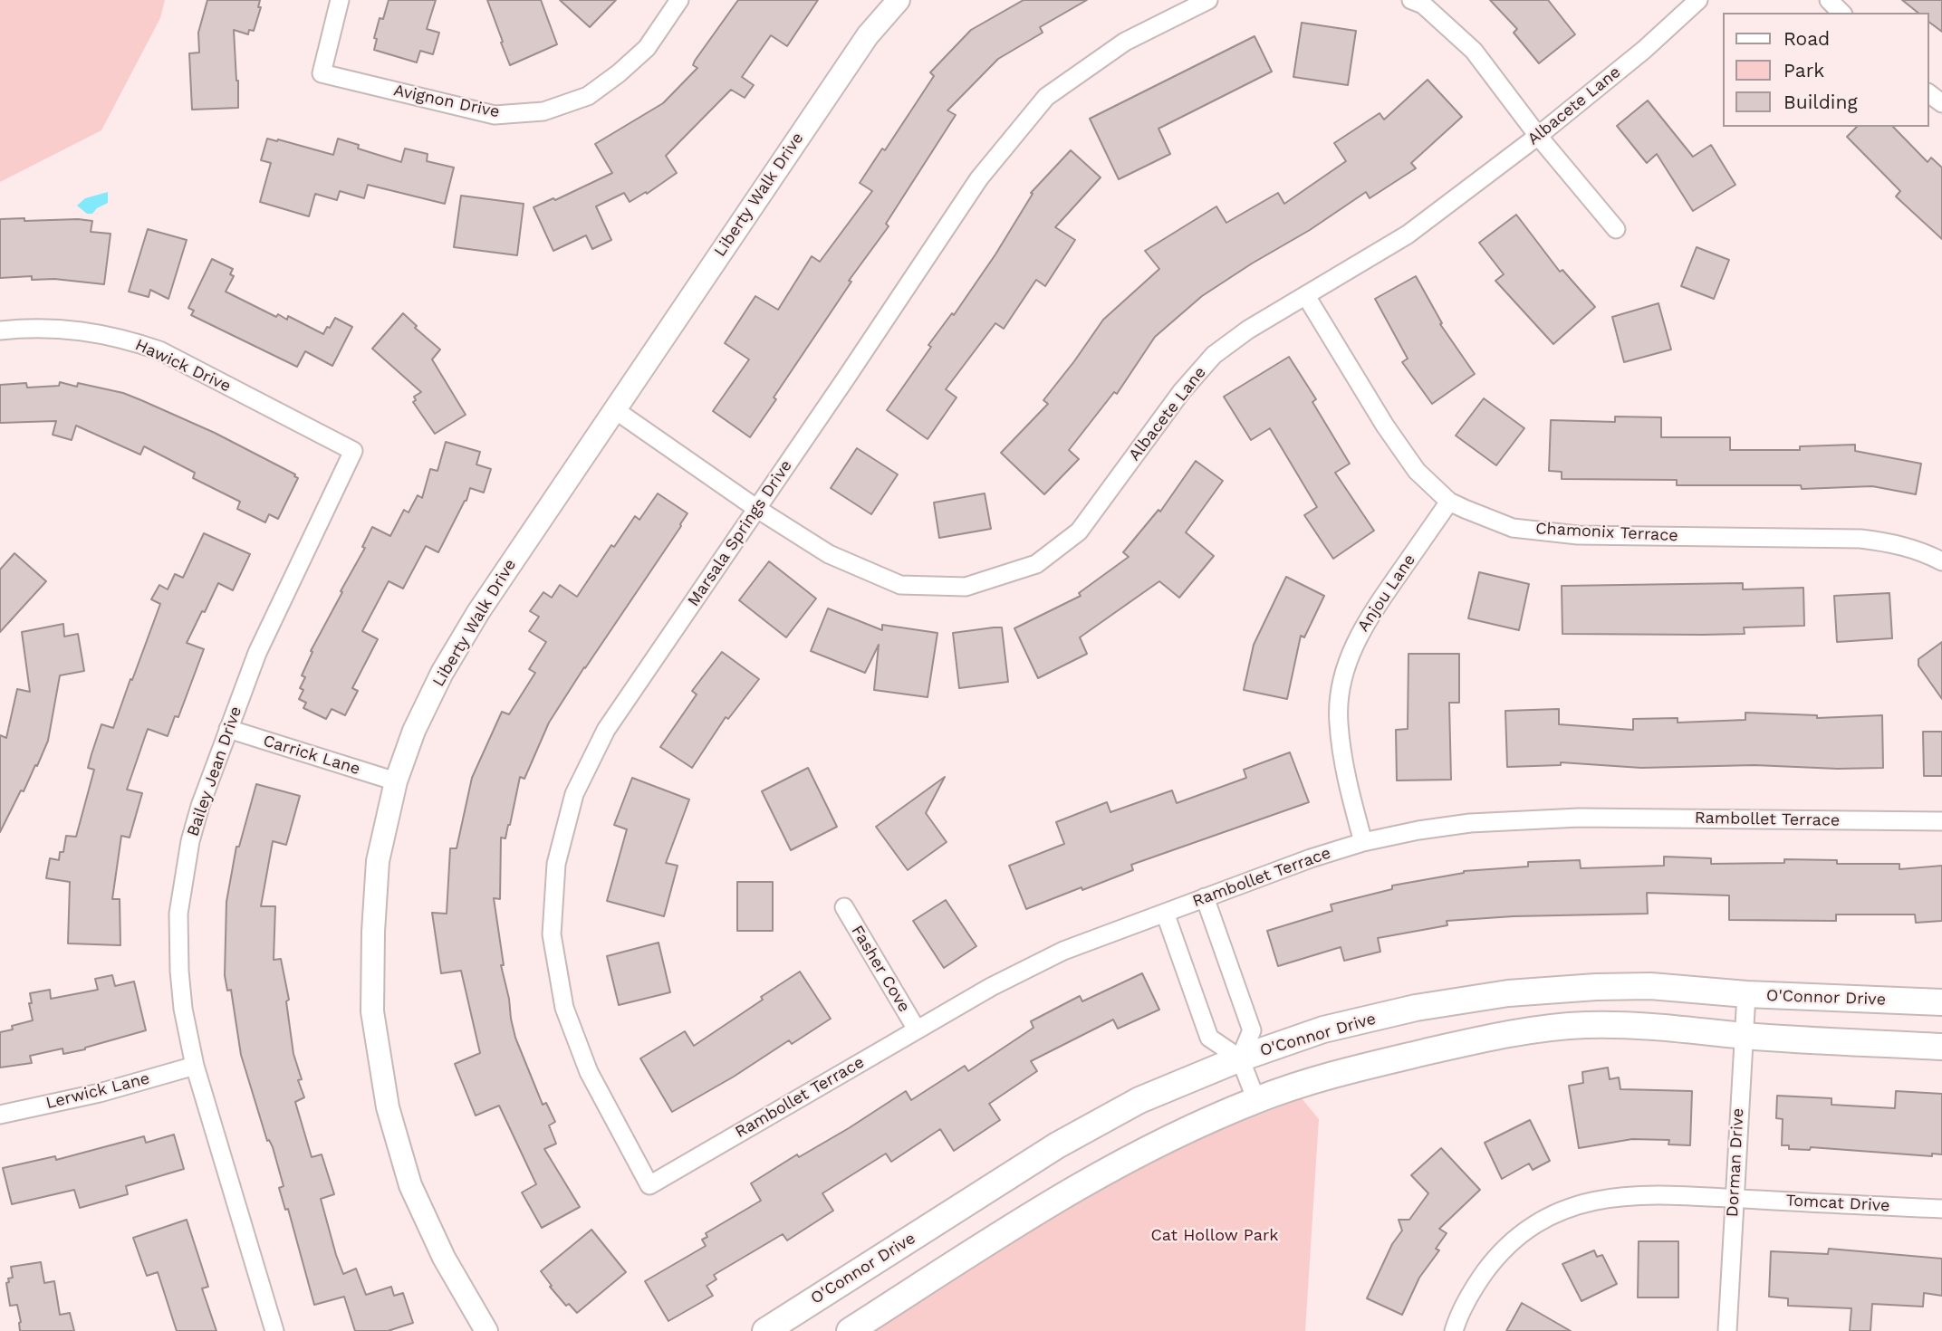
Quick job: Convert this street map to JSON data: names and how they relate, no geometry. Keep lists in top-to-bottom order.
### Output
{
  "streets": {
    "main road": ["O'Connor Drive"],
    "street": [
      "Avignon Drive",
      "Albacete Lane",
      "Liberty Walk Drive",
      "Hawick Drive",
      "Chamonix Terrace",
      "Marsala Springs Drive",
      "Anjou Lane",
      "Carrick Lane",
      "Bailey Jean Drive",
      "Rambollet Terrace",
      "Fasher Cove",
      "Lerwick Lane",
      "Dorman Drive",
      "Tomcat Drive"
    ]
  },
  "crossings": [
    ["Albacete Lane", "Liberty Walk Drive"],
    ["Albacete Lane", "Chamonix Terrace"],
    ["Albacete Lane", "Marsala Springs Drive"],
    ["Liberty Walk Drive", "Carrick Lane"],
    ["Hawick Drive", "Bailey Jean Drive"],
    ["Chamonix Terrace", "Anjou Lane"],
    ["Marsala Springs Drive", "Rambollet Terrace"],
    ["Anjou Lane", "Rambollet Terrace"],
    ["Carrick Lane", "Bailey Jean Drive"],
    ["Bailey Jean Drive", "Lerwick Lane"],
    ["Rambollet Terrace", "Fasher Cove"],
    ["O'Connor Drive", "Dorman Drive"],
    ["Dorman Drive", "Tomcat Drive"]
  ],
  "parks": ["Cat Hollow Park"],
  "legend": ["Road", "Park", "Building"]
}
